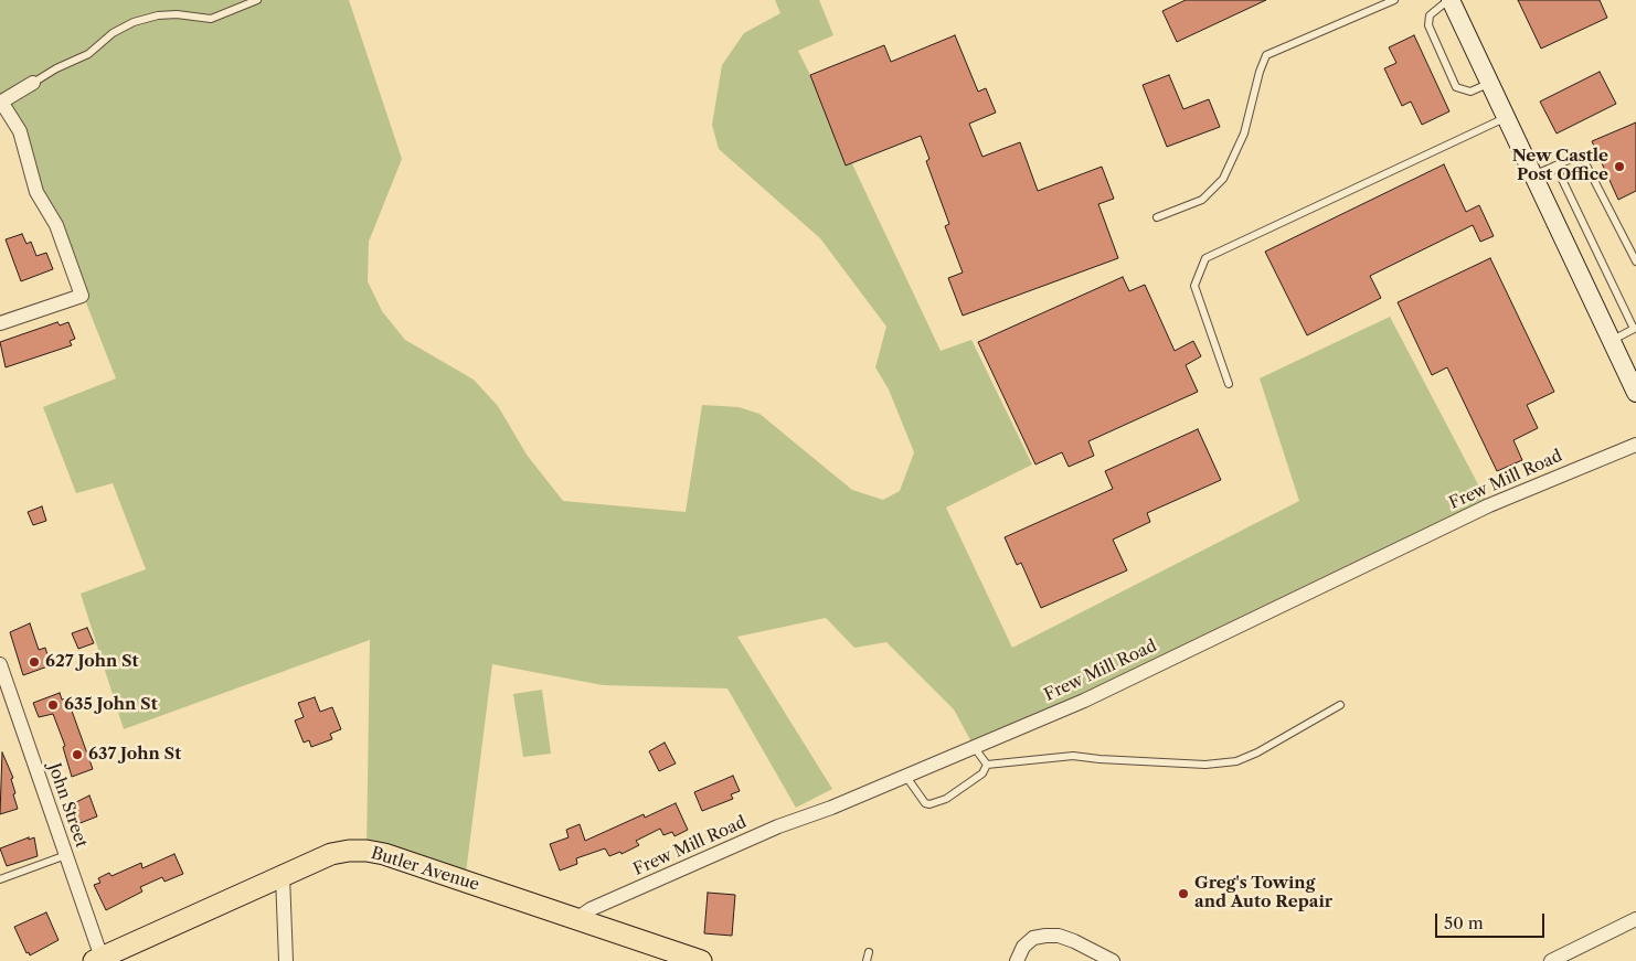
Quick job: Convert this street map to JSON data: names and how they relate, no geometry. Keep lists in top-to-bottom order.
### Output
{
  "streets": {
    "main road": ["Butler Avenue"],
    "street": ["Frew Mill Road", "John Street"]
  },
  "crossings": [
    ["Frew Mill Road", "Butler Avenue"],
    ["John Street", "Butler Avenue"]
  ],
  "places": [
    "New Castle Post Office",
    "627 John St",
    "635 John St",
    "637 John St",
    "Greg's Towing and Auto Repair"
  ],
  "scale_bar": "50 m"
}
